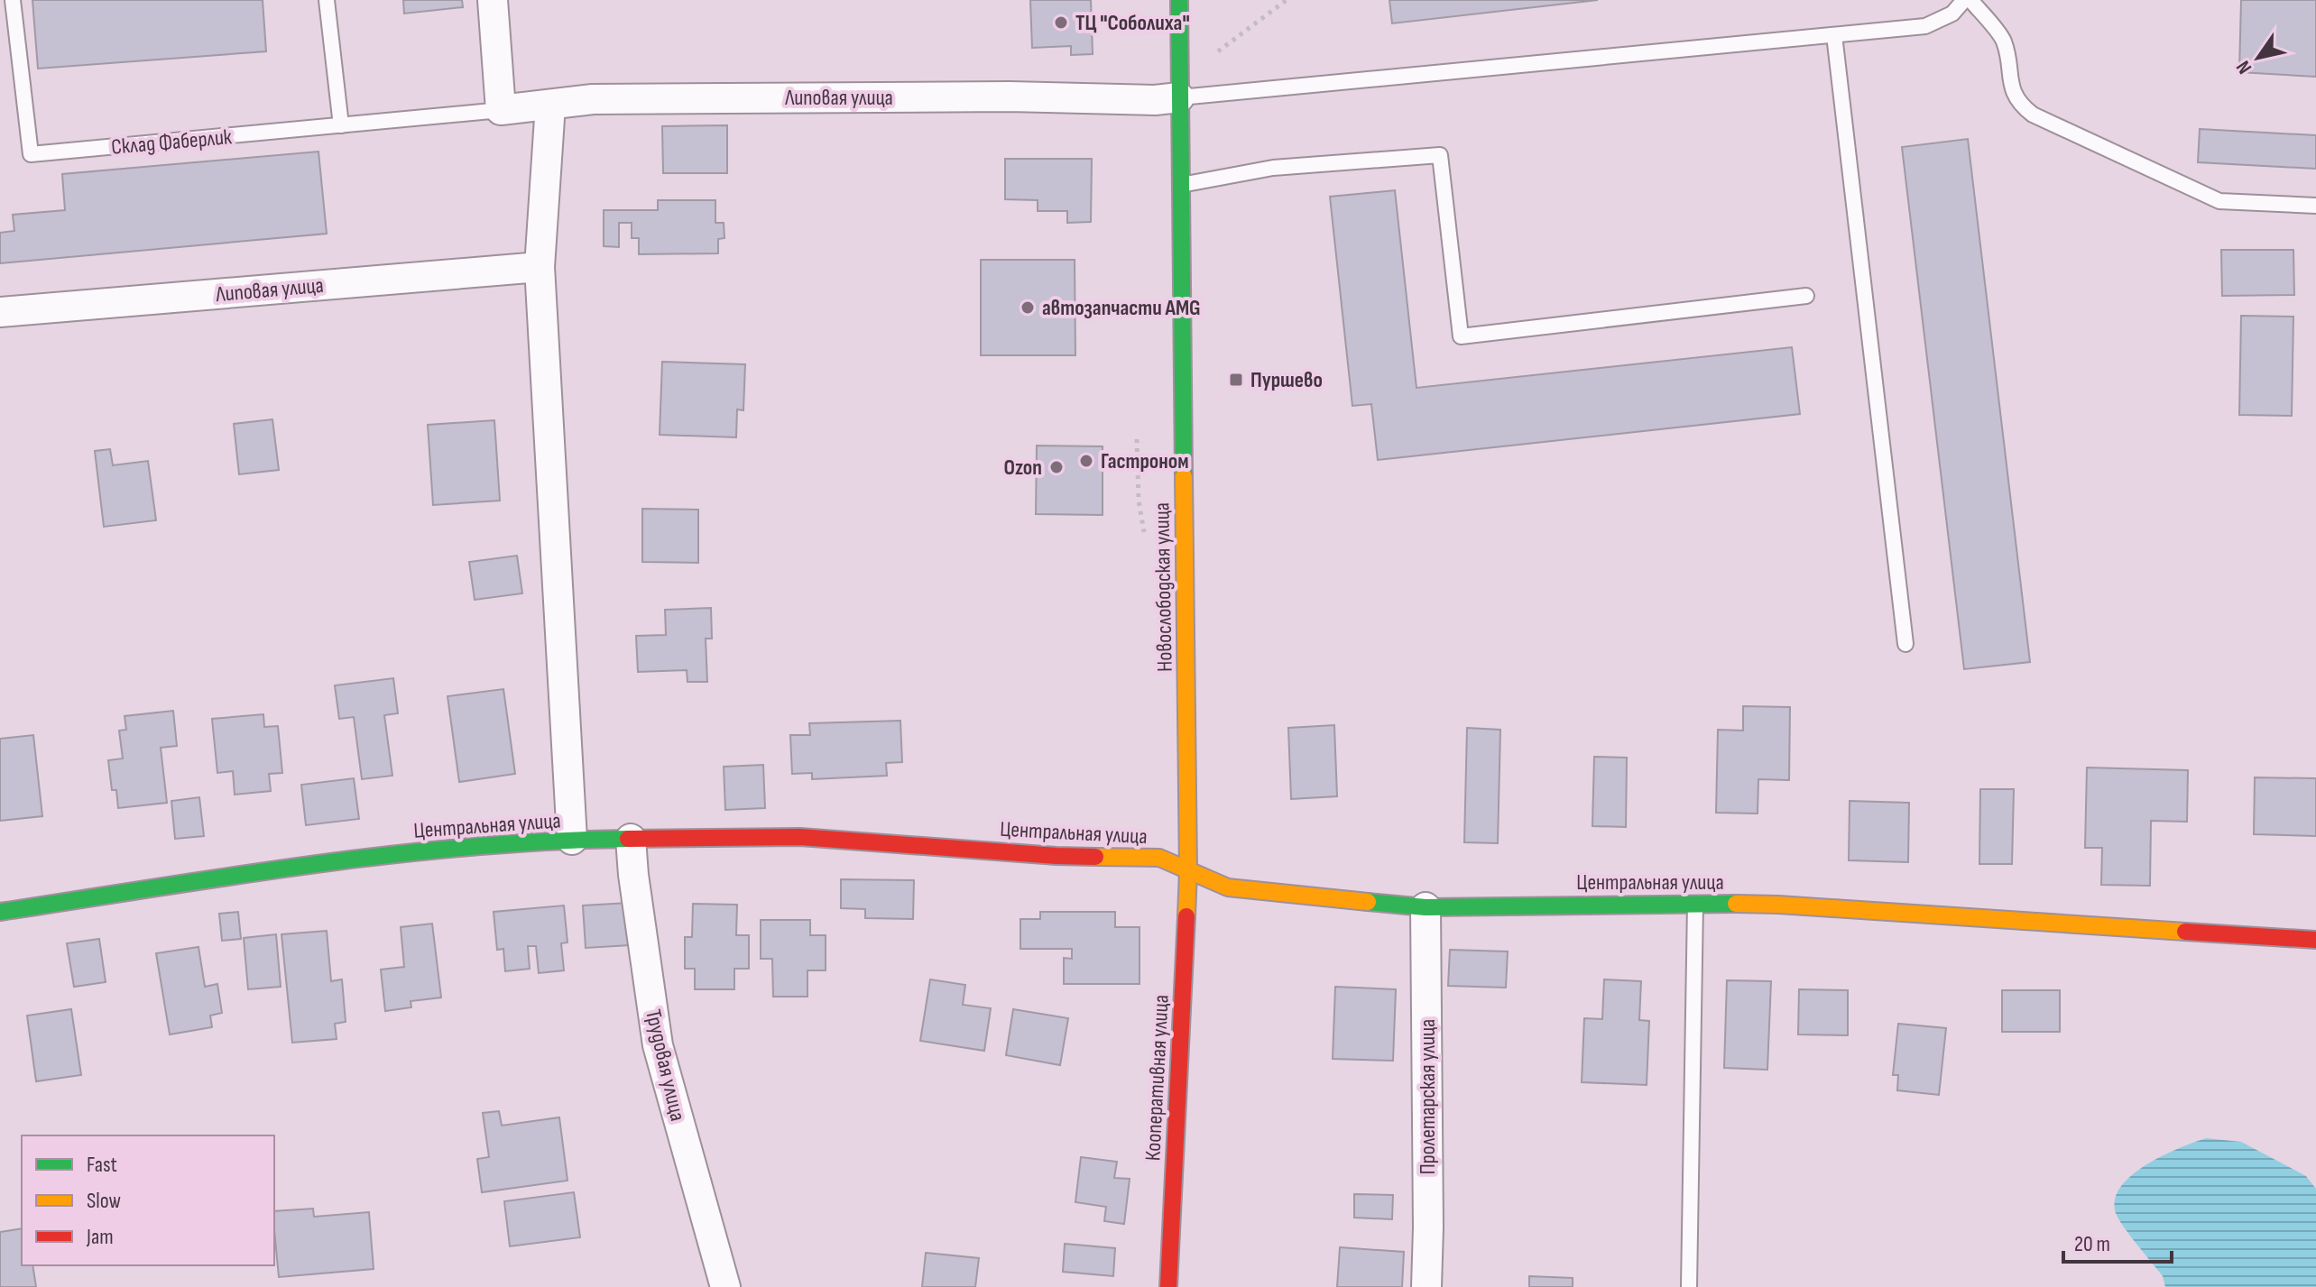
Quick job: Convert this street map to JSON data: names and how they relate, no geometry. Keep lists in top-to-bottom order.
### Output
{
  "streets": {
    "street": [
      "Липовая улица",
      "Новослободская улица",
      "Центральная улица",
      "Трудовая улица",
      "Кооперативная улица",
      "Пролетарская улица"
    ],
    "lane": ["Склад Фаберлик"]
  },
  "crossings": [
    ["Липовая улица", "Новослободская улица"],
    ["Новослободская улица", "Центральная улица"],
    ["Новослободская улица", "Кооперативная улица"],
    ["Центральная улица", "Трудовая улица"],
    ["Центральная улица", "Кооперативная улица"],
    ["Центральная улица", "Пролетарская улица"]
  ],
  "places": {
    "other": [
      "ТЦ \"Соболиха\"",
      "автозапчасти AMG",
      "Гастроном",
      "Ozon"
    ],
    "transit": ["Пуршево"]
  },
  "legend": ["Fast", "Slow", "Jam"],
  "scale_bar": "20 m",
  "north": "bottom left"
}
